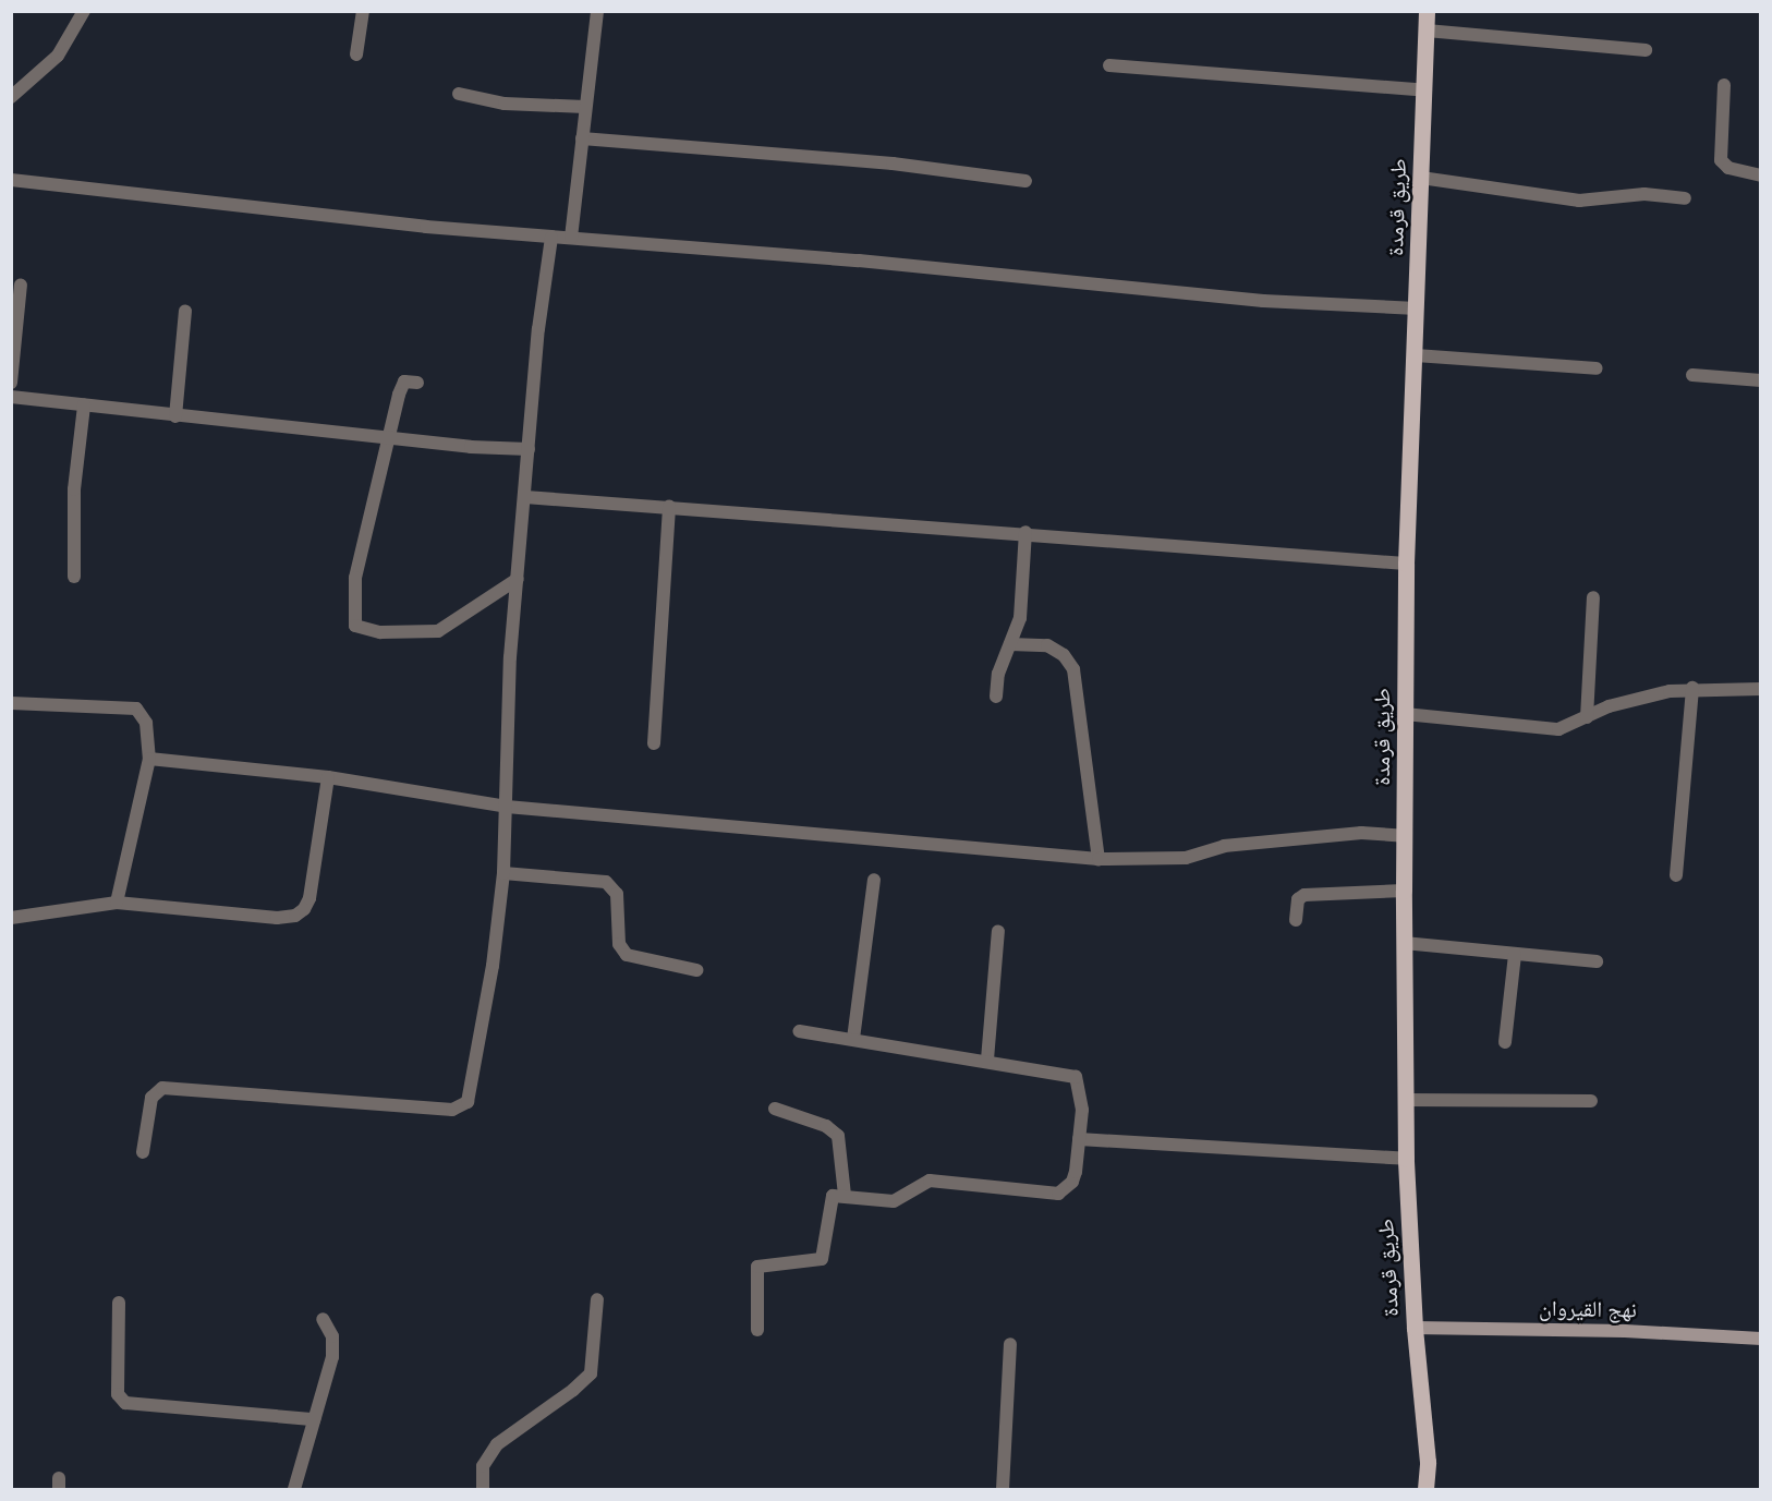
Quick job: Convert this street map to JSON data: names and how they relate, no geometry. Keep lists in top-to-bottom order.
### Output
{
  "streets": {
    "main road": ["طريق قرمدة"],
    "street": ["نهج القيروان"]
  },
  "crossings": [
    ["طريق قرمدة", "نهج القيروان"]
  ]
}
